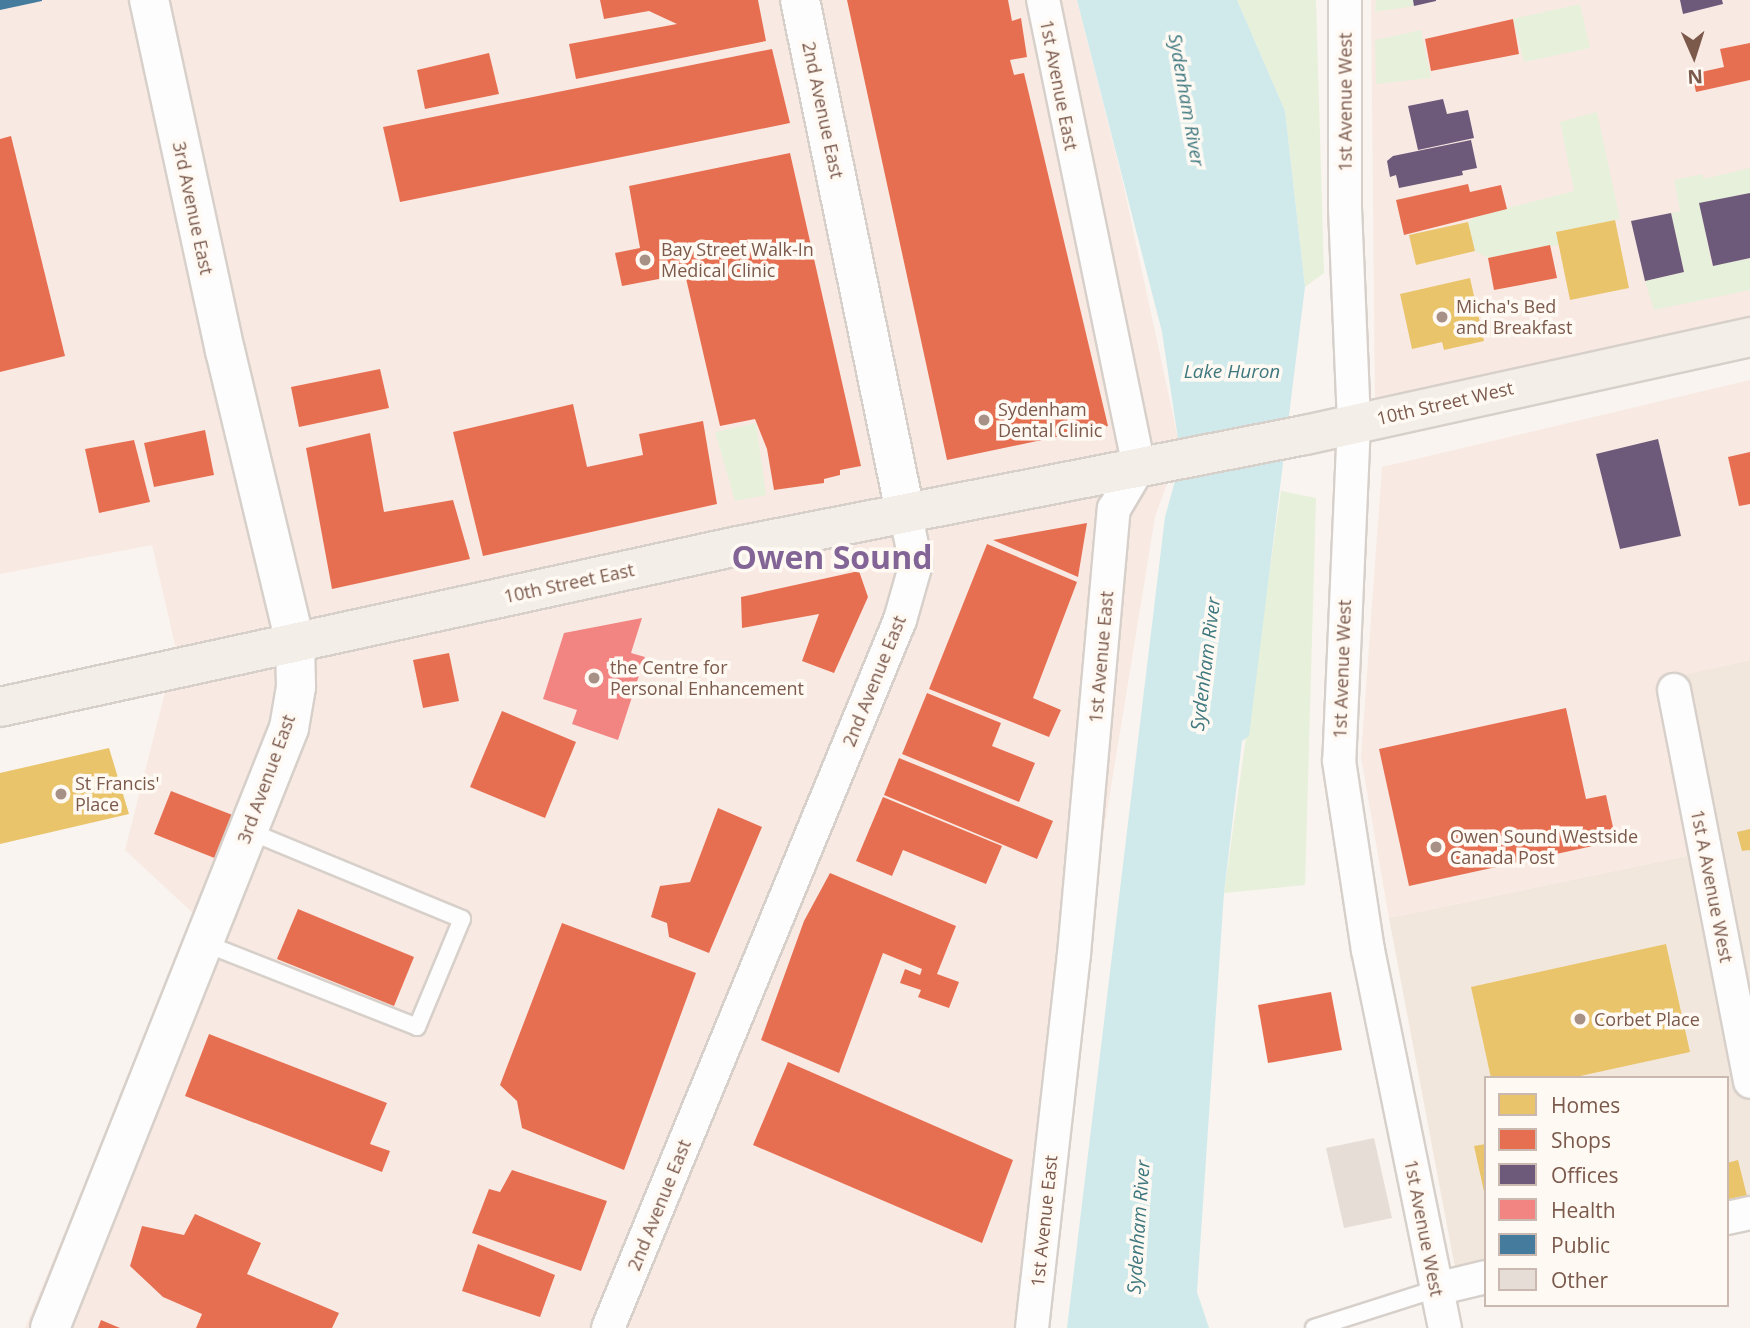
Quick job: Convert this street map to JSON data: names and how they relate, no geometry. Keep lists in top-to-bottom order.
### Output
{
  "streets": {
    "main road": [
      "2nd Avenue East",
      "3rd Avenue East",
      "10th Street West",
      "10th Street East"
    ],
    "street": ["1st Avenue East", "1st Avenue West", "1st A Avenue West"]
  },
  "crossings": [
    ["1st Avenue East", "10th Street West"],
    ["1st Avenue East", "10th Street East"],
    ["1st Avenue West", "10th Street West"],
    ["2nd Avenue East", "10th Street East"],
    ["3rd Avenue East", "10th Street East"],
    ["10th Street West", "10th Street East"]
  ],
  "districts": ["Owen Sound"],
  "water": ["Sydenham River", "Lake Huron"],
  "places": [
    "Bay Street Walk-In Medical Clinic",
    "Micha's Bed and Breakfast",
    "Sydenham Dental Clinic",
    "the Centre for Personal Enhancement",
    "St Francis' Place",
    "Owen Sound Westside Canada Post",
    "Corbet Place"
  ],
  "legend": [
    "Homes",
    "Shops",
    "Offices",
    "Health",
    "Public",
    "Other"
  ],
  "north": "bottom"
}
